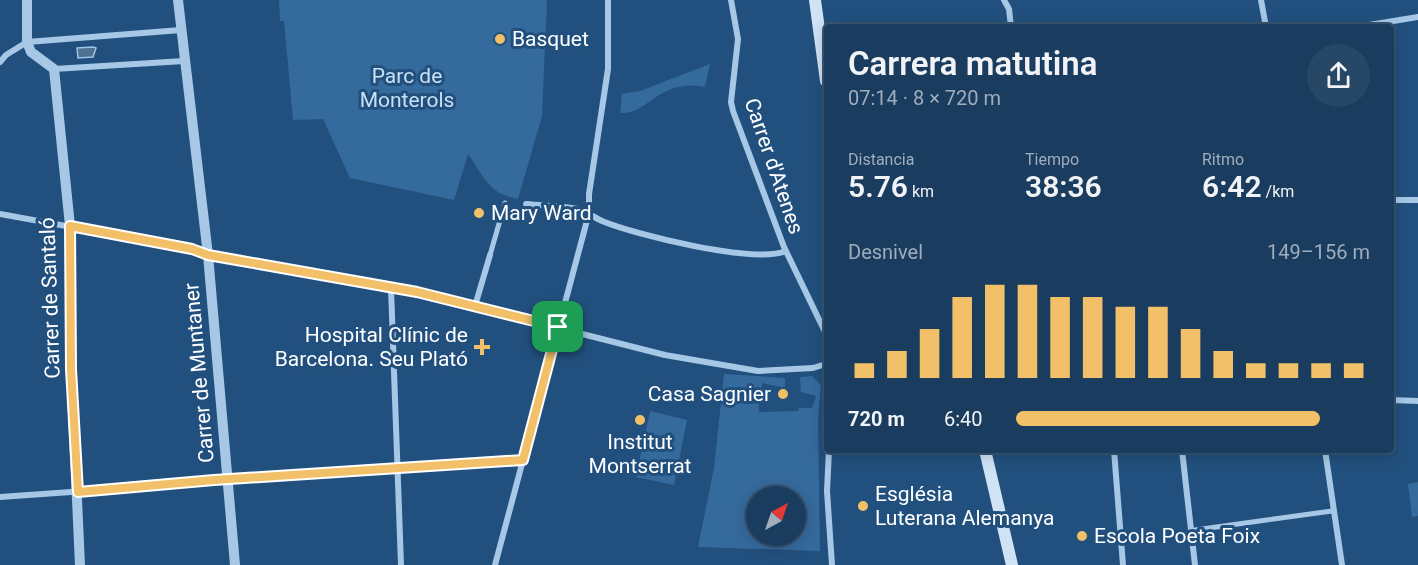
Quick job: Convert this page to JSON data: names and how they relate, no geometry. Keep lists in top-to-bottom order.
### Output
{
  "streets": {
    "street": ["Carrer d'Atenes", "Carrer de Santaló", "Carrer de Muntaner"]
  },
  "parks": ["Parc de Monterols"],
  "places": {
    "other": [
      "Basquet",
      "Mary Ward",
      "Casa Sagnier",
      "Institut Montserrat",
      "Església Luterana Alemanya",
      "Escola Poeta Foix"
    ],
    "health": ["Hospital Clínic de Barcelona. Seu Plató"]
  },
  "north": "top right",
  "page": {
    "heading": ["Carrera matutina", "07:14 · 8 × 720 m"],
    "stats": [
      ["Distancia", "5.76 km"],
      ["Tiempo", "38:36"],
      ["Ritmo", "6:42 /km"]
    ],
    "chart": ["Desnivel", "149–156 m"],
    "list": [
      {
        "name": "720 m",
        "note": "6:40"
      }
    ]
  }
}
